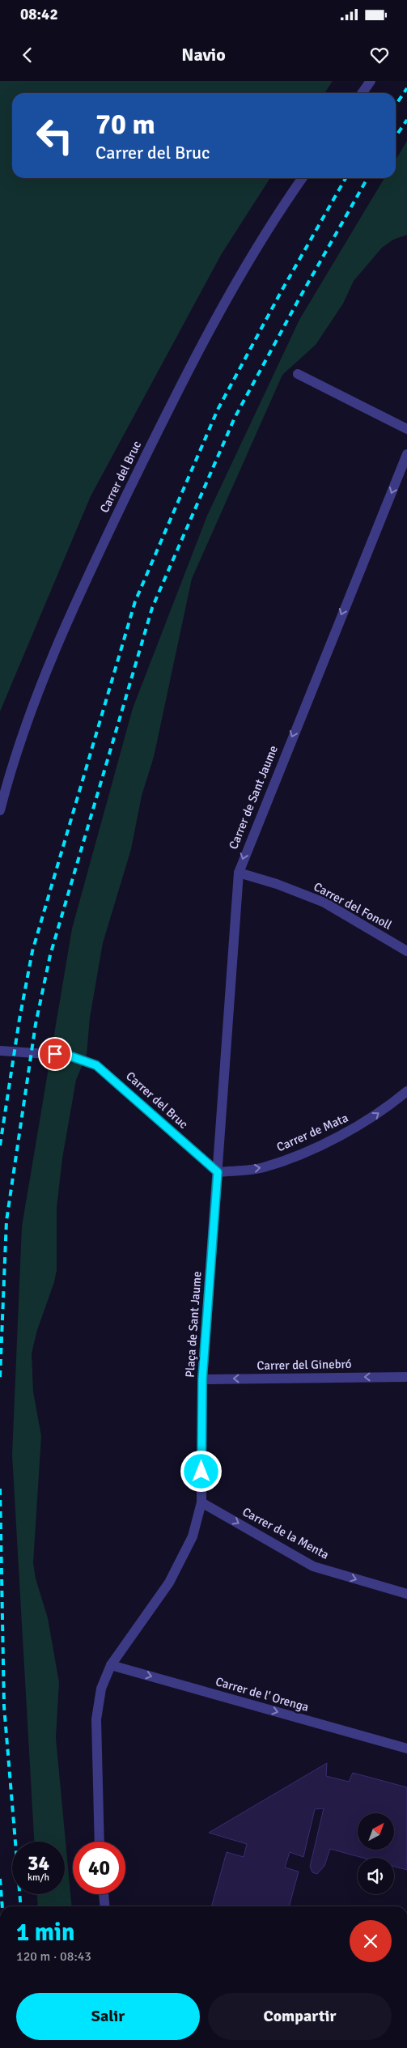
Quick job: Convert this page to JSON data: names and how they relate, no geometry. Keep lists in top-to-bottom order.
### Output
{
  "streets": {
    "street": [
      "Carrer del Bruc",
      "Carrer de Sant Jaume",
      "Carrer del Fonoll",
      "Carrer de Mata",
      "Plaça de Sant Jaume",
      "Carrer del Ginebró",
      "Carrer de la Menta",
      "Carrer de l' Orenga"
    ]
  },
  "crossings": [
    ["Carrer del Bruc", "Carrer de Sant Jaume"],
    ["Carrer del Bruc", "Carrer de Mata"],
    ["Carrer del Bruc", "Plaça de Sant Jaume"],
    ["Carrer de Sant Jaume", "Carrer del Fonoll"],
    ["Carrer de Sant Jaume", "Carrer de Mata"],
    ["Carrer de Sant Jaume", "Plaça de Sant Jaume"],
    ["Carrer de Mata", "Plaça de Sant Jaume"],
    ["Plaça de Sant Jaume", "Carrer del Ginebró"],
    ["Plaça de Sant Jaume", "Carrer de la Menta"],
    ["Plaça de Sant Jaume", "Carrer de l' Orenga"]
  ],
  "one_way": [
    "Carrer de Sant Jaume",
    "Carrer de Mata",
    "Carrer del Ginebró",
    "Carrer de la Menta",
    "Carrer de l' Orenga"
  ],
  "north": "top right",
  "page": {
    "status": "08:42",
    "header": "Navio",
    "turn": ["70 m", "Carrer del Bruc"],
    "speed": "34 km/h",
    "limit": "40",
    "heading": ["1 min", "120 m · 08:43"],
    "buttons": ["Salir", "Compartir"]
  }
}
